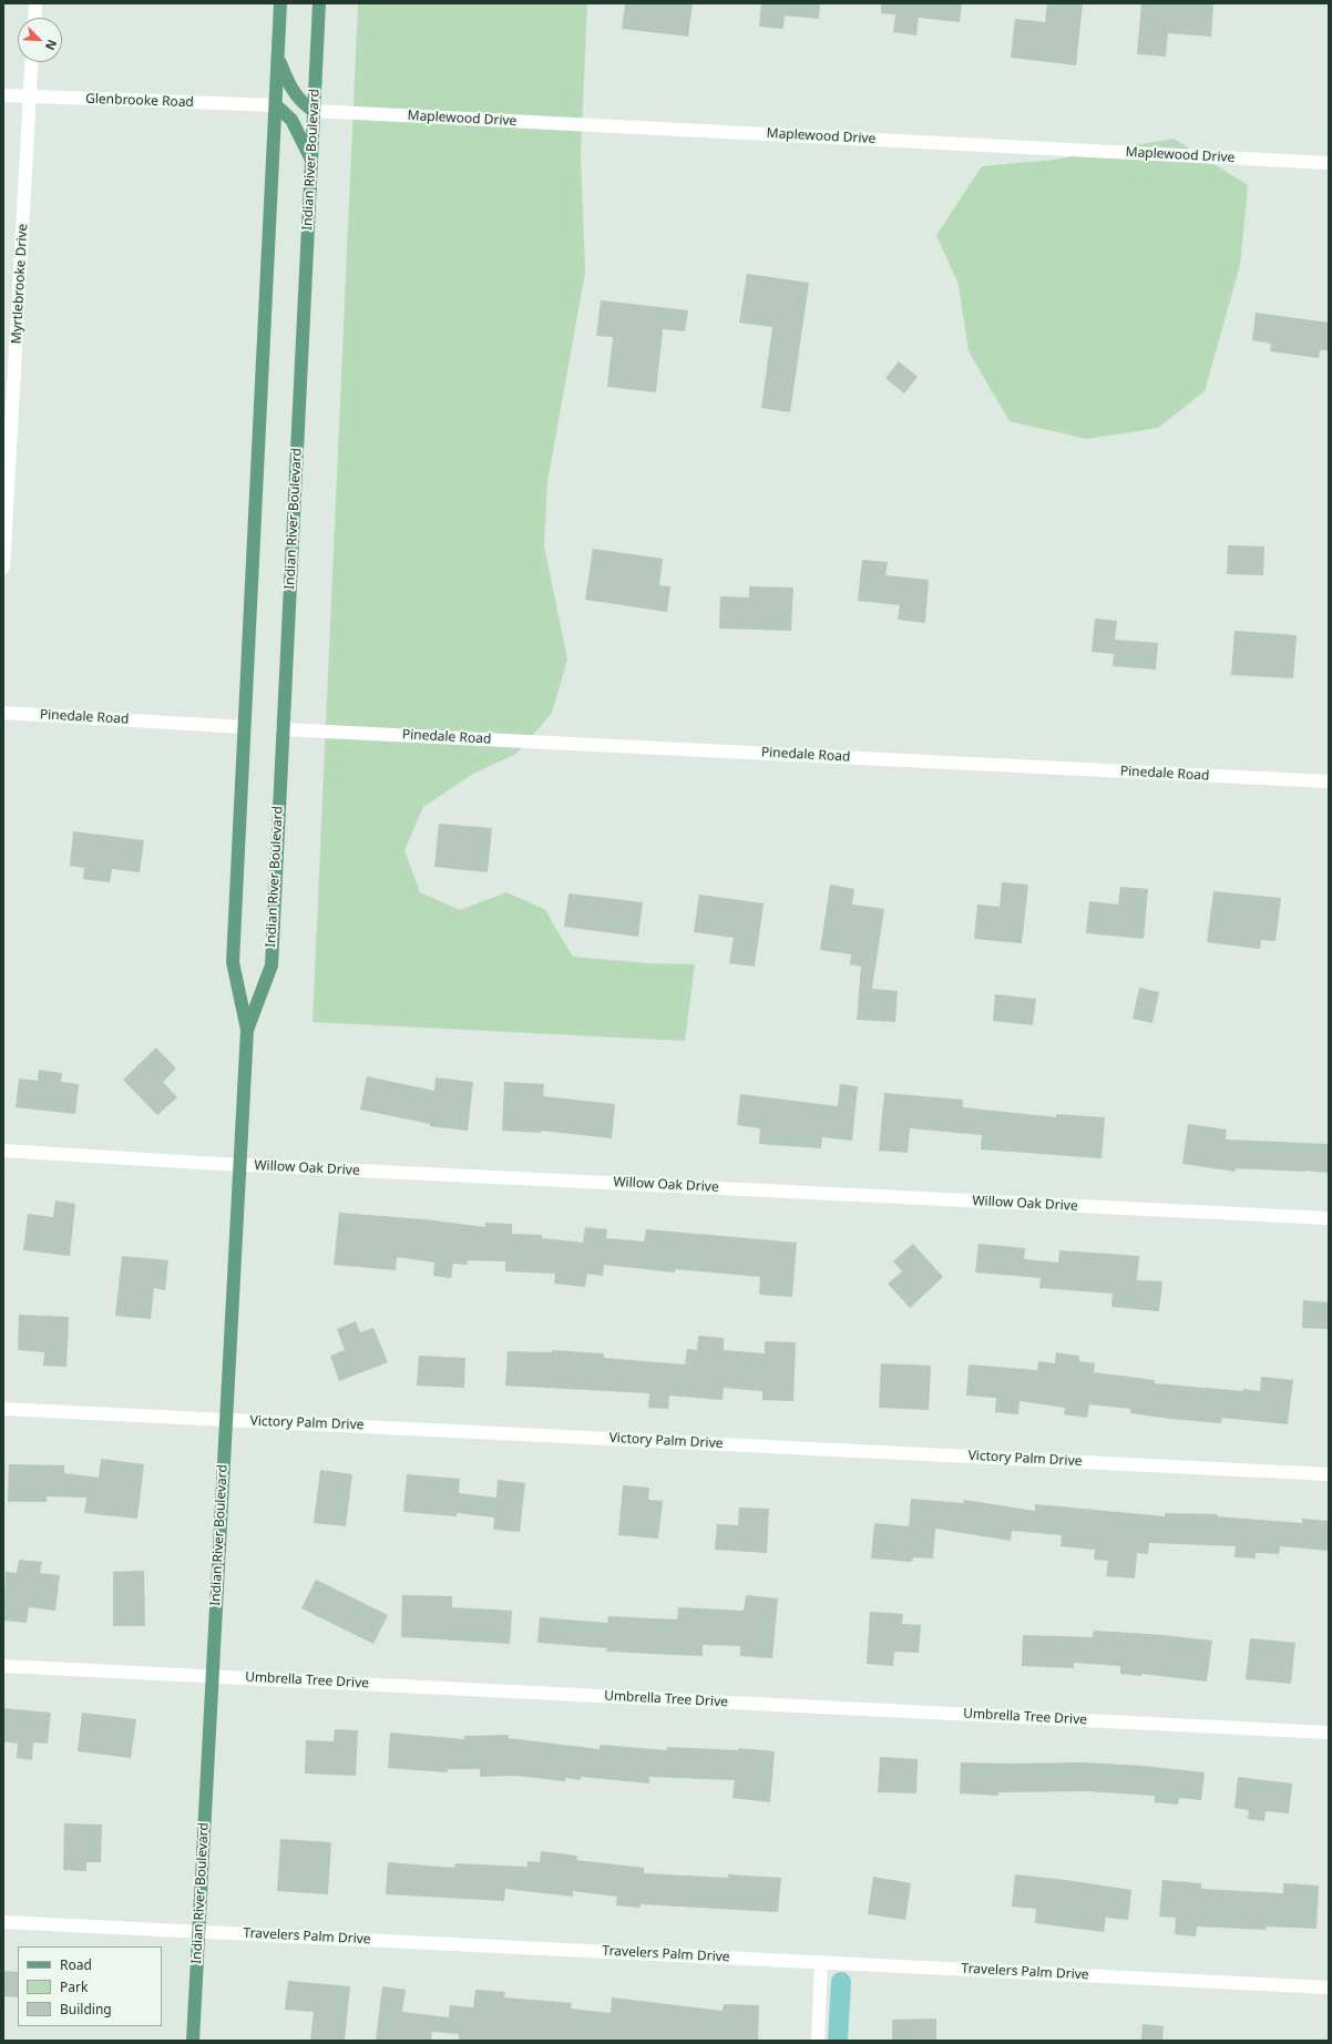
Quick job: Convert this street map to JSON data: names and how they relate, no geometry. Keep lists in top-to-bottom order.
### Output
{
  "streets": {
    "main road": ["Indian River Boulevard"],
    "street": [
      "Glenbrooke Road",
      "Maplewood Drive",
      "Myrtlebrooke Drive",
      "Pinedale Road",
      "Willow Oak Drive",
      "Victory Palm Drive",
      "Umbrella Tree Drive",
      "Travelers Palm Drive"
    ]
  },
  "crossings": [
    ["Glenbrooke Road", "Indian River Boulevard"],
    ["Glenbrooke Road", "Myrtlebrooke Drive"],
    ["Maplewood Drive", "Indian River Boulevard"],
    ["Indian River Boulevard", "Pinedale Road"],
    ["Indian River Boulevard", "Willow Oak Drive"],
    ["Indian River Boulevard", "Victory Palm Drive"],
    ["Indian River Boulevard", "Umbrella Tree Drive"],
    ["Indian River Boulevard", "Travelers Palm Drive"]
  ],
  "legend": ["Road", "Park", "Building"],
  "north": "bottom right"
}
